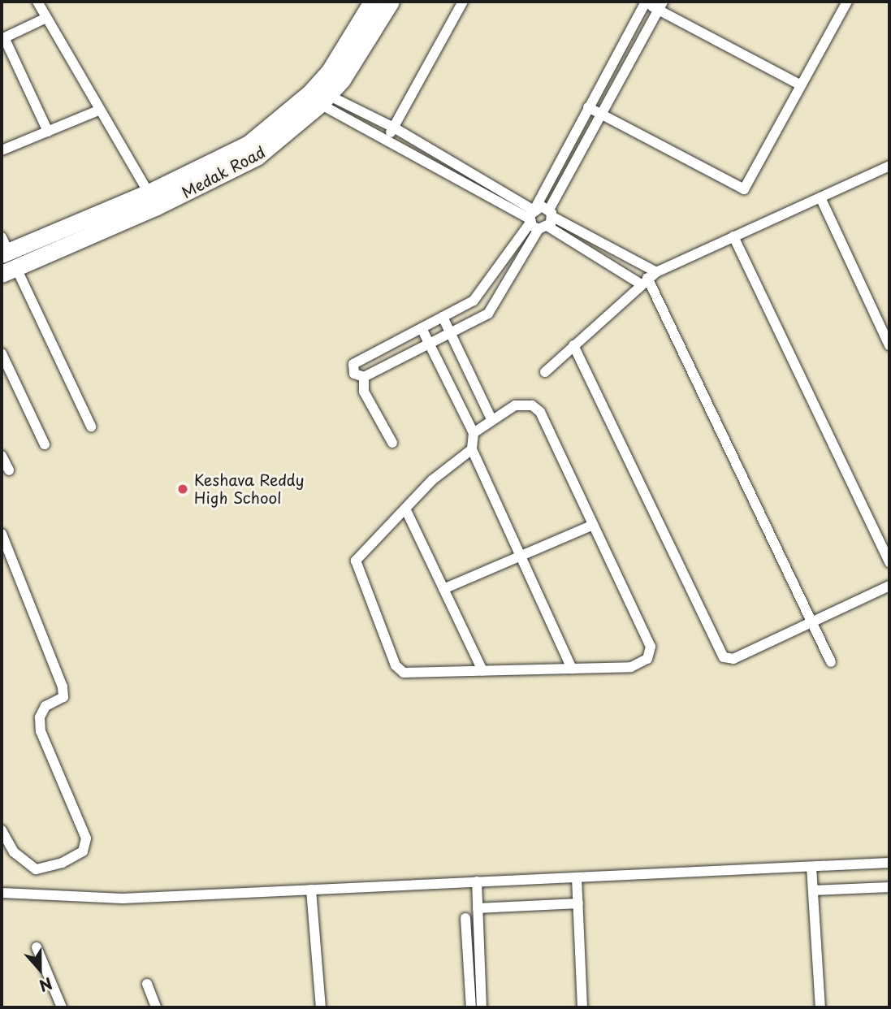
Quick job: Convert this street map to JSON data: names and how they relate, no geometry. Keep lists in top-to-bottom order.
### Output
{
  "streets": {
    "main road": ["Medak Road"]
  },
  "places": ["Keshava Reddy High School"],
  "north": "bottom"
}
